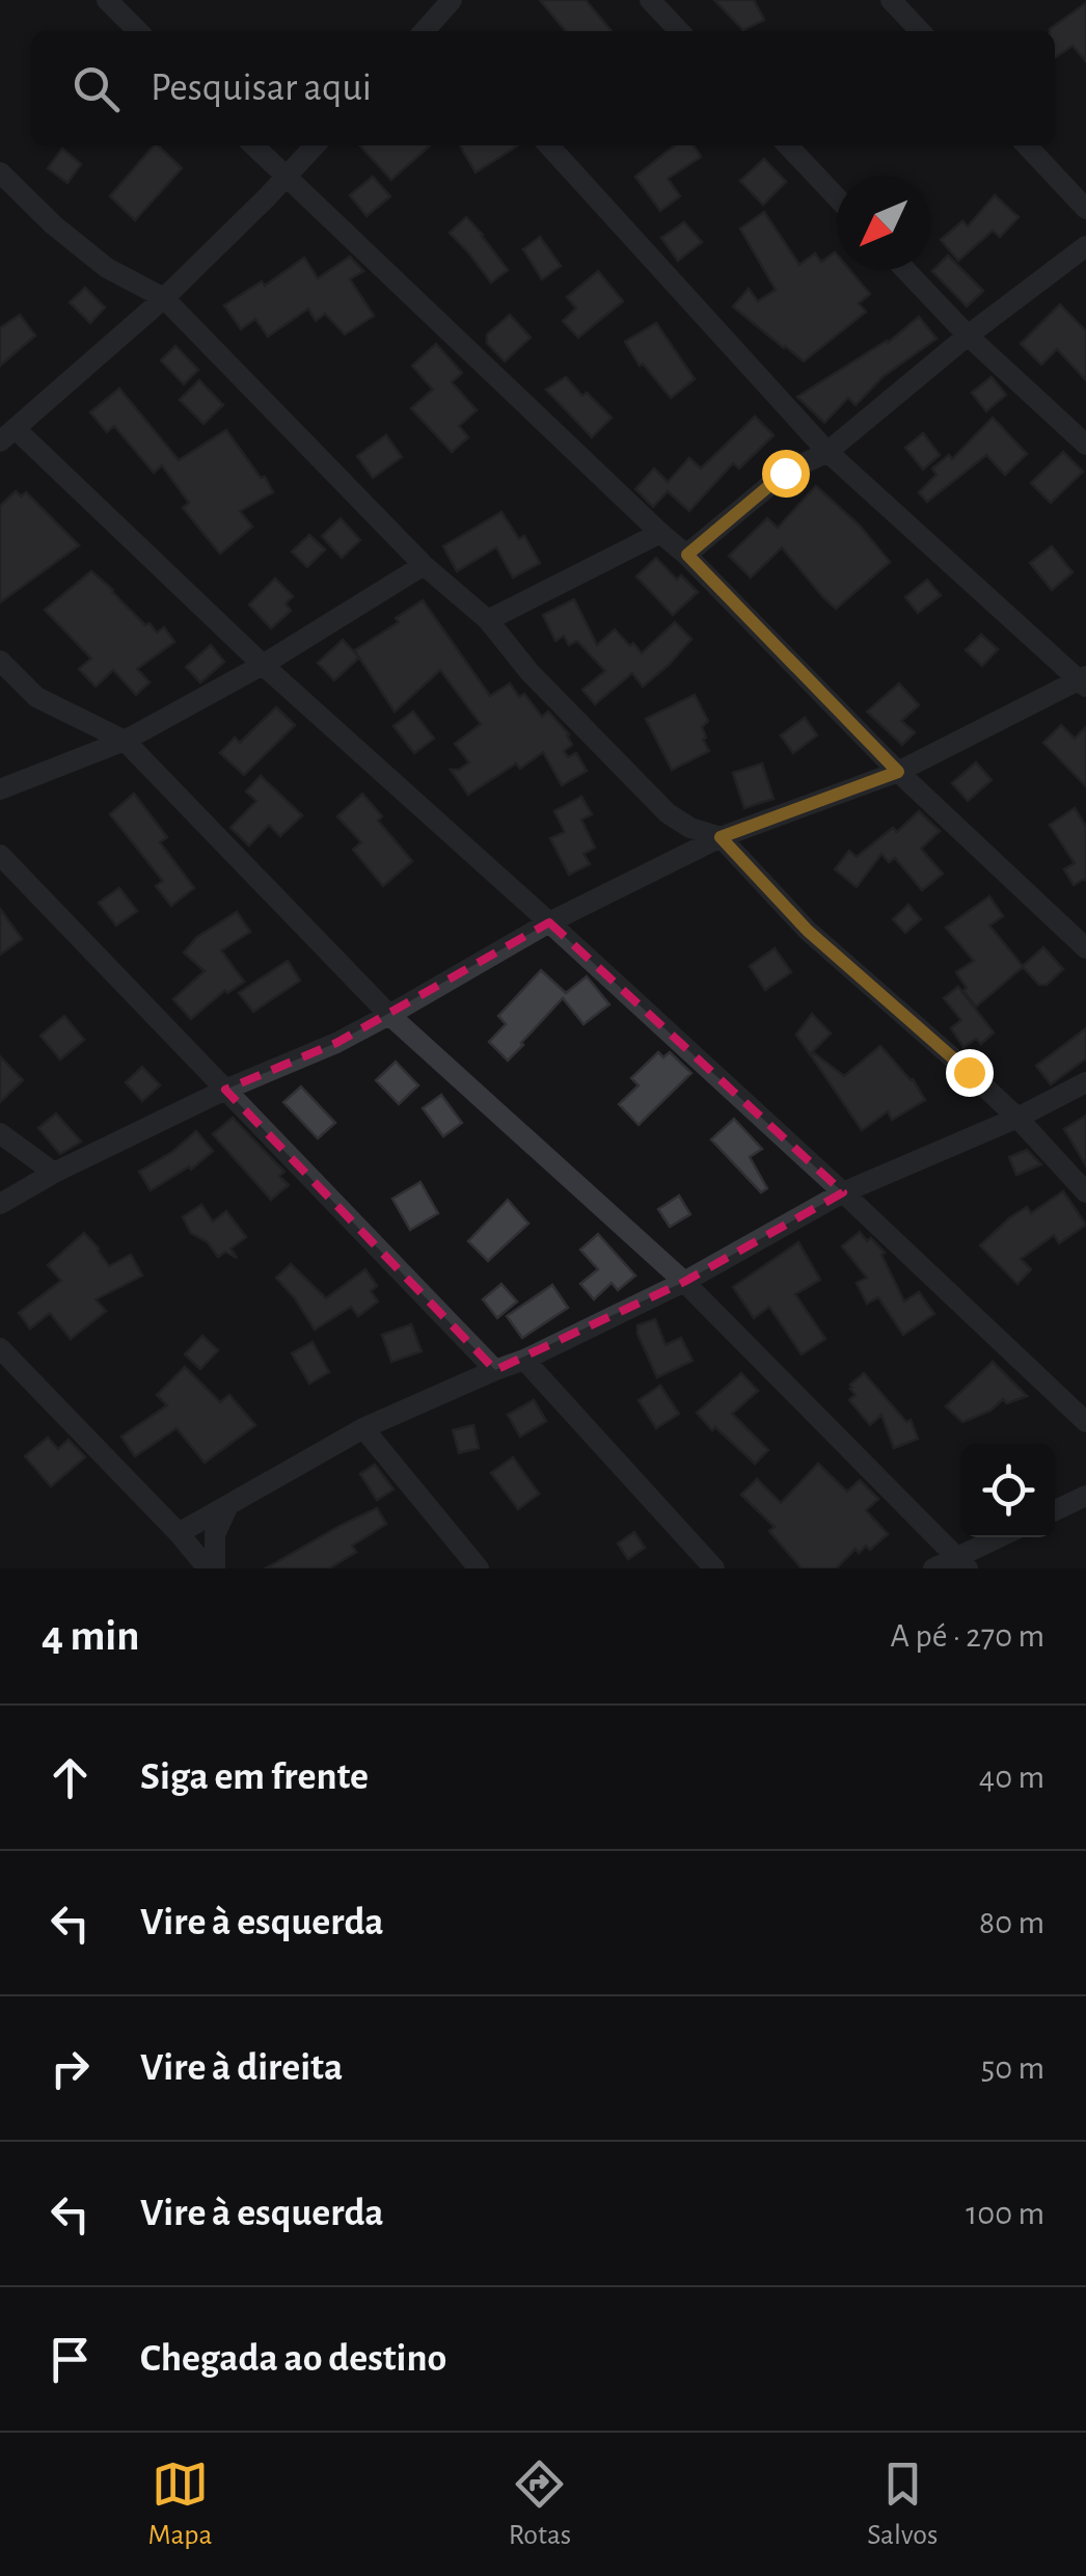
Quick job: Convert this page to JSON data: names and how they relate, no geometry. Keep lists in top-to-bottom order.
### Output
{
  "north": "bottom left",
  "page": {
    "search": "Pesquisar aqui",
    "heading": ["4 min", "A pé · 270 m"],
    "list": [
      ["Siga em frente", "40 m"],
      ["Vire à esquerda", "80 m"],
      ["Vire à direita", "50 m"],
      ["Vire à esquerda", "100 m"],
      "Chegada ao destino"
    ],
    "nav": ["Mapa", "Rotas", "Salvos"]
  }
}
